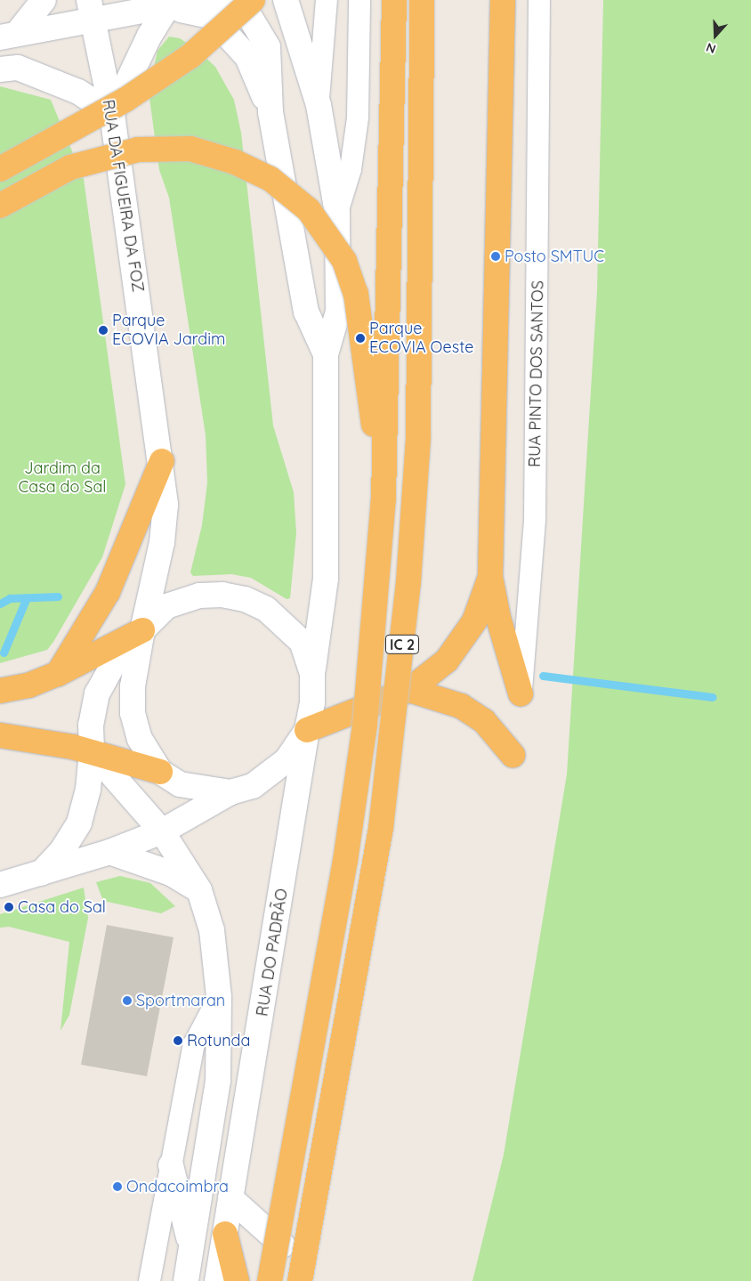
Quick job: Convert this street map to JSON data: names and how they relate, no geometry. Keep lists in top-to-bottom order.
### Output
{
  "streets": {
    "highway": ["IC 2"],
    "main road": ["RUA DA FIGUEIRA DA FOZ", "RUA DO PADRÃO"],
    "street": ["RUA PINTO DOS SANTOS"]
  },
  "parks": ["Jardim da Casa do Sal"],
  "places": [
    "Posto SMTUC",
    "Parque ECOVIA Jardim",
    "Parque ECOVIA Oeste",
    "Casa do Sal",
    "Sportmaran",
    "Rotunda",
    "Ondacoimbra"
  ],
  "north": "bottom"
}
